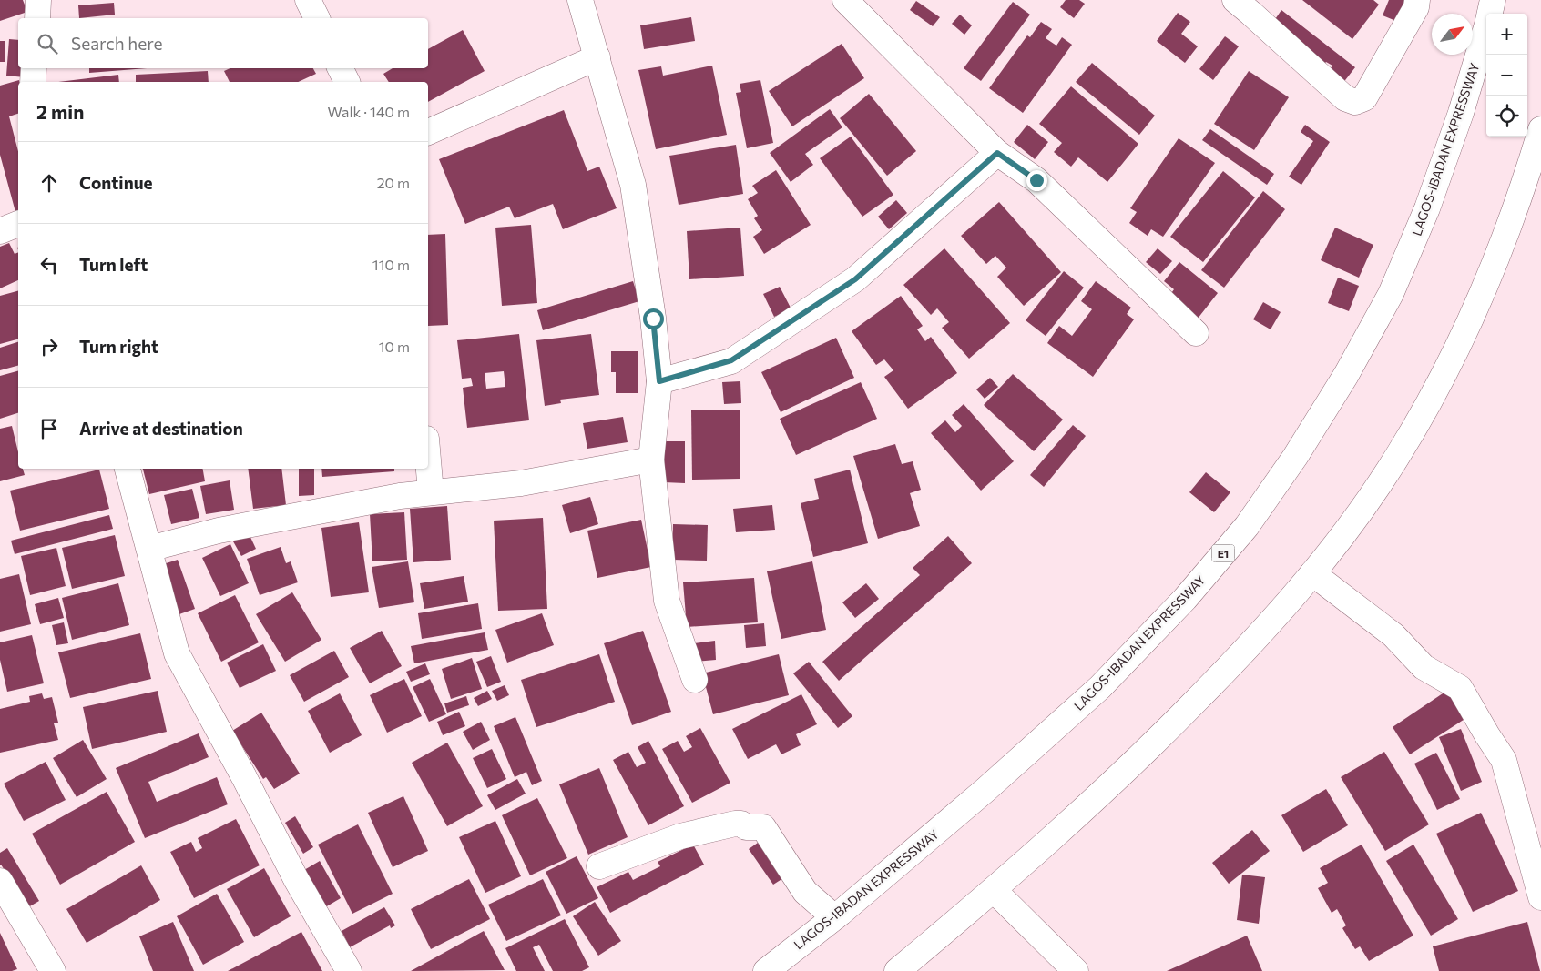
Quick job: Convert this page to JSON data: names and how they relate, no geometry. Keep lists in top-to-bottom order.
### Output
{
  "streets": {
    "main road": ["LAGOS-IBADAN EXPRESSWAY", "E1"]
  },
  "north": "top right",
  "page": {
    "map_buttons": ["+", "−"],
    "search": "Search here",
    "heading": ["2 min", "Walk · 140 m"],
    "list": [
      ["Continue", "20 m"],
      ["Turn left", "110 m"],
      ["Turn right", "10 m"],
      "Arrive at destination"
    ]
  }
}
